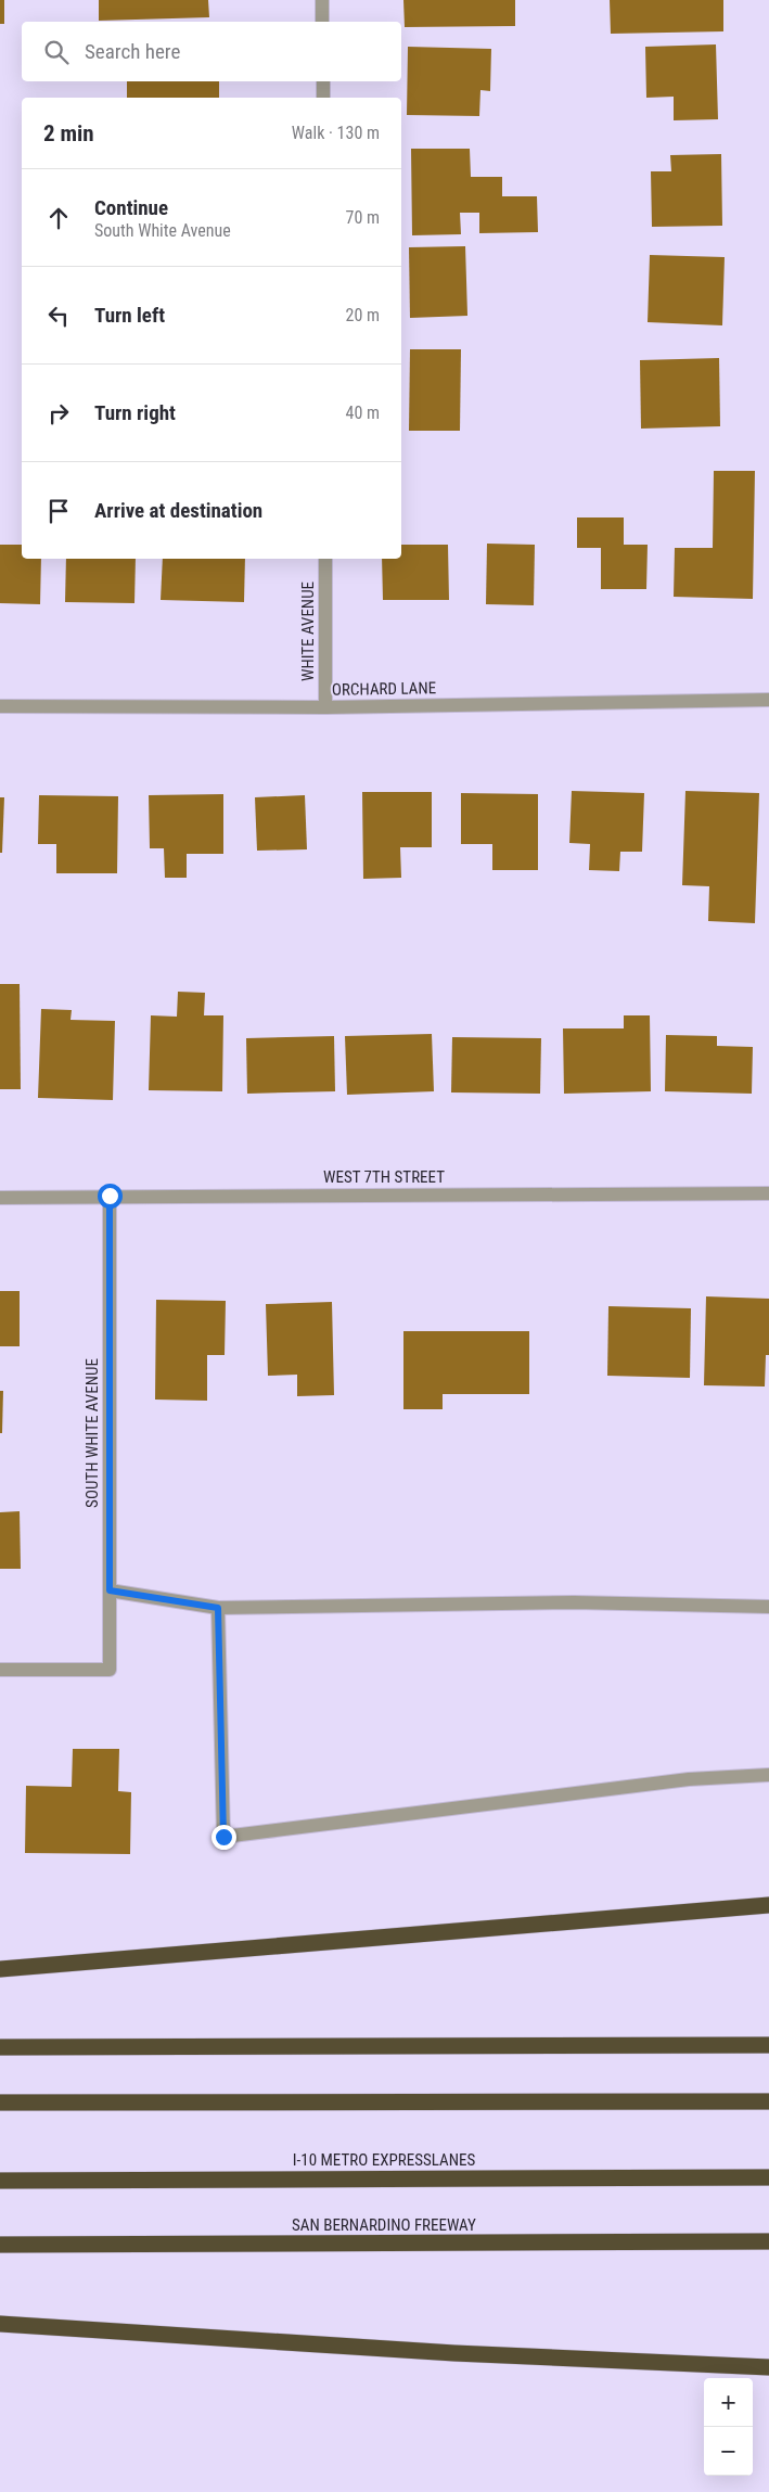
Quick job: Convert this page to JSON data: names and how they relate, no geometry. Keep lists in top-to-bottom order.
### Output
{
  "streets": {
    "highway": ["I-10 METRO EXPRESSLANES", "SAN BERNARDINO FREEWAY"],
    "street": [
      "WHITE AVENUE",
      "ORCHARD LANE",
      "WEST 7TH STREET",
      "SOUTH WHITE AVENUE"
    ]
  },
  "crossings": [
    ["WHITE AVENUE", "ORCHARD LANE"],
    ["WEST 7TH STREET", "SOUTH WHITE AVENUE"]
  ],
  "page": {
    "search": "Search here",
    "heading": ["2 min", "Walk · 130 m"],
    "list": [
      ["Continue", "South White Avenue", "70 m"],
      ["Turn left", "20 m"],
      ["Turn right", "40 m"],
      "Arrive at destination"
    ],
    "map_buttons": ["+", "−"]
  }
}
